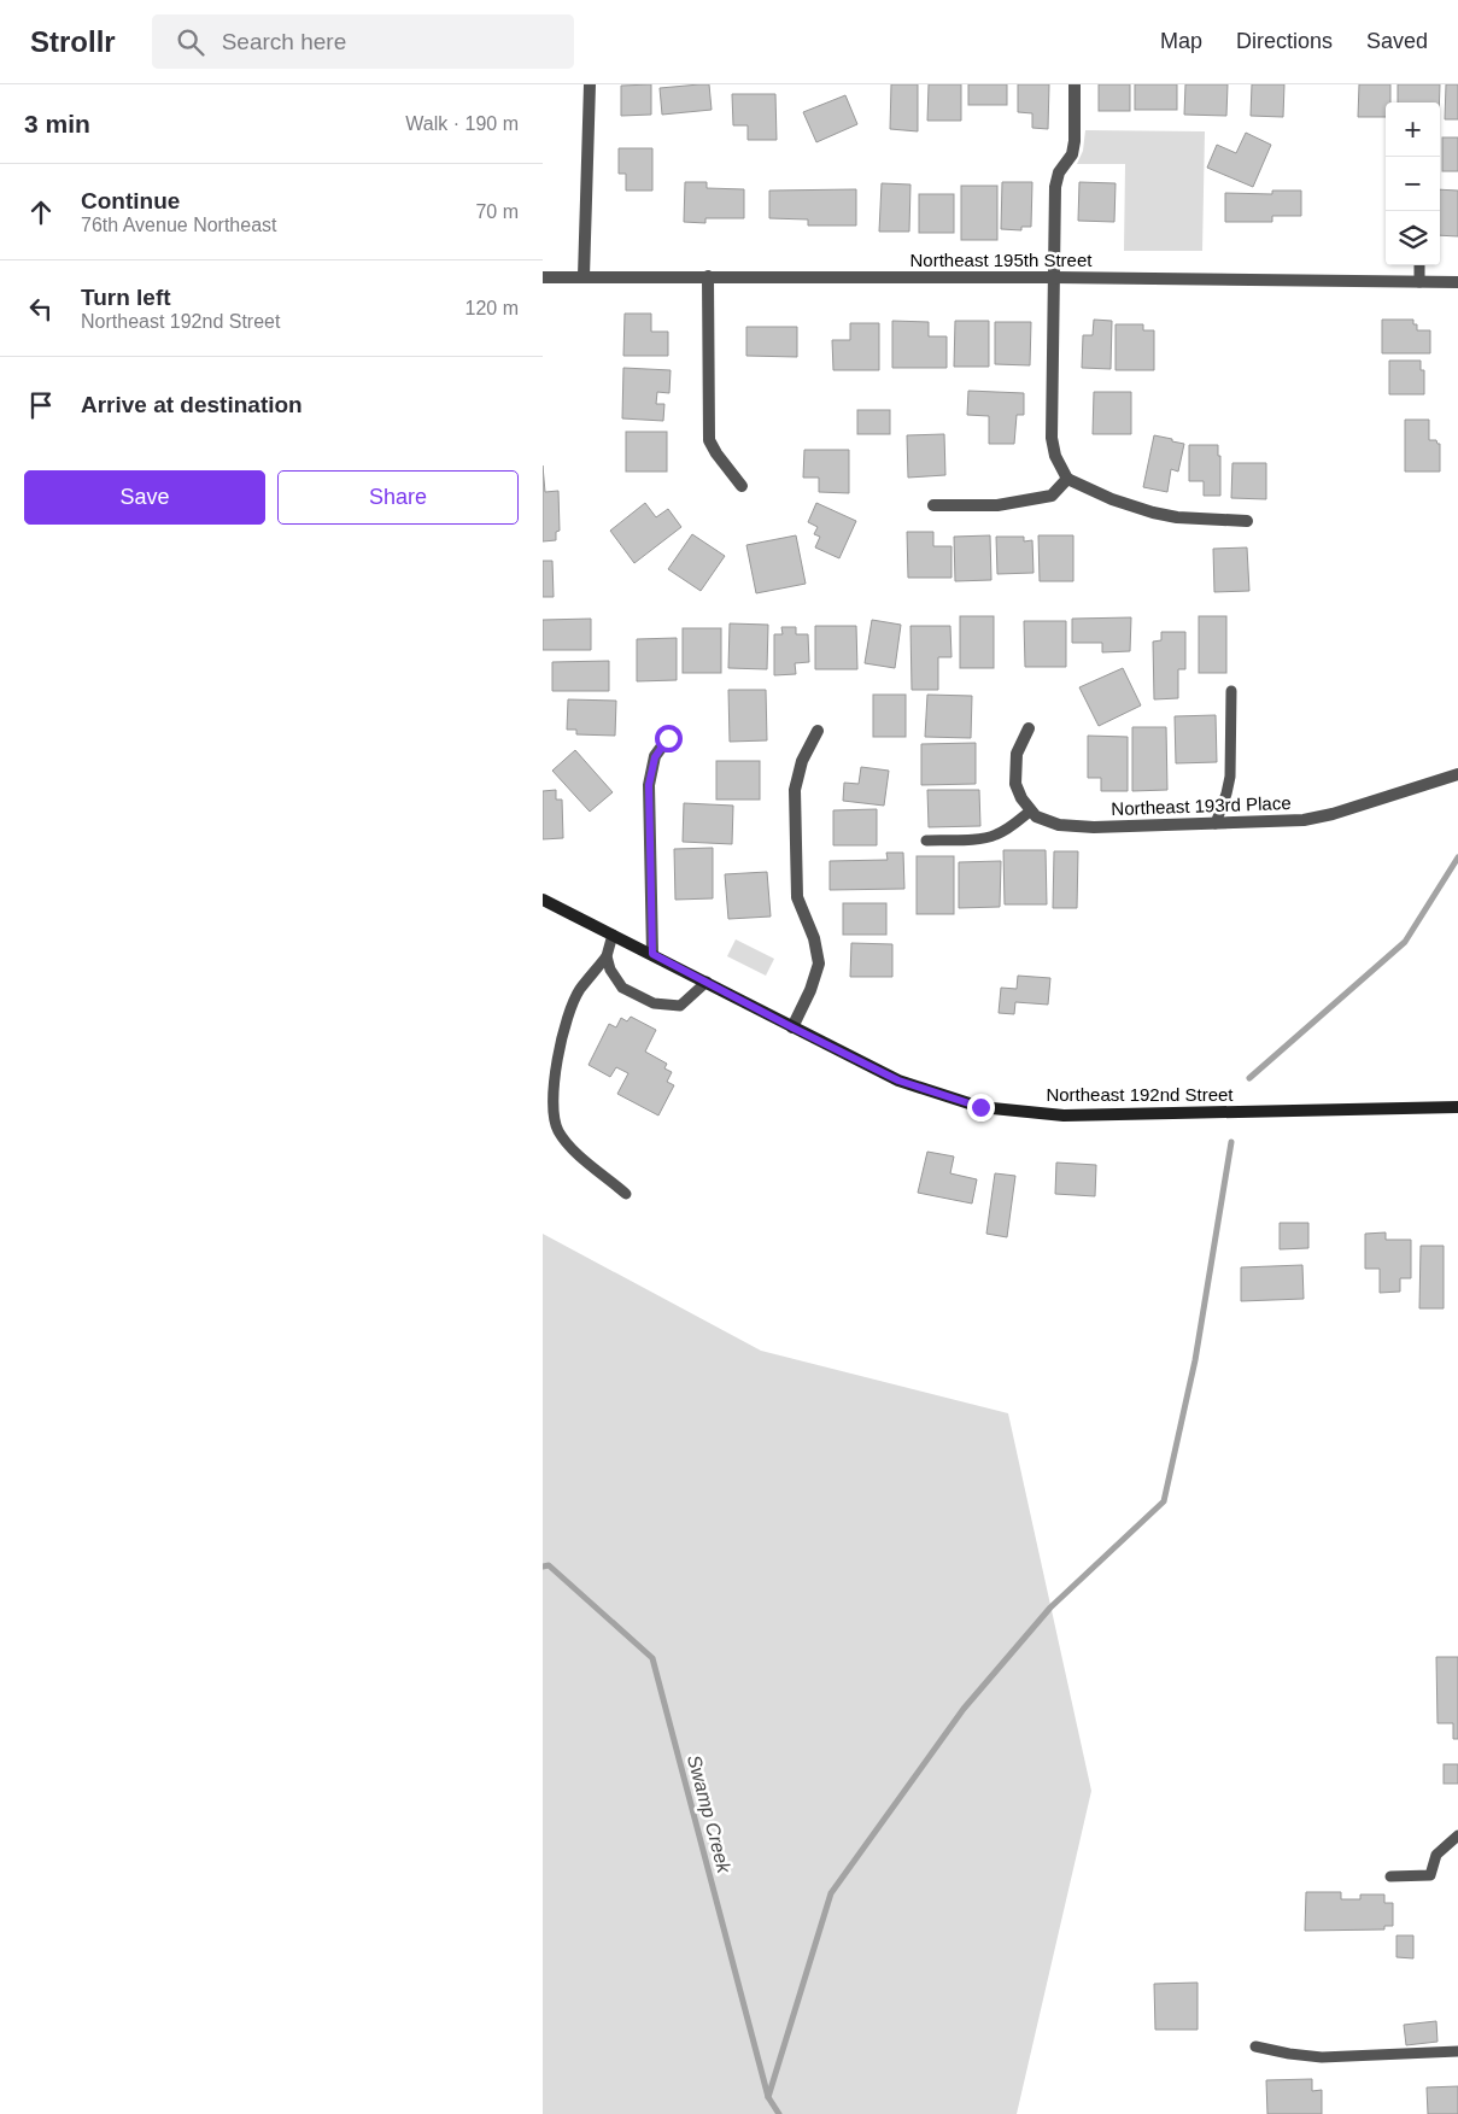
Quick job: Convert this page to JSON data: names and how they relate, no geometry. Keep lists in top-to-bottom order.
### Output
{
  "streets": {
    "street": ["Northeast 195th Street", "Northeast 193rd Place", "Northeast 192nd Street"]
  },
  "water": ["Swamp Creek"],
  "page": {
    "header": "Strollr",
    "search": "Search here",
    "nav": ["Map", "Directions", "Saved"],
    "heading": ["3 min", "Walk · 190 m"],
    "map_buttons": ["+", "−"],
    "list": [
      ["Continue", "76th Avenue Northeast", "70 m"],
      ["Turn left", "Northeast 192nd Street", "120 m"],
      "Arrive at destination"
    ],
    "buttons": ["Save", "Share"]
  }
}
